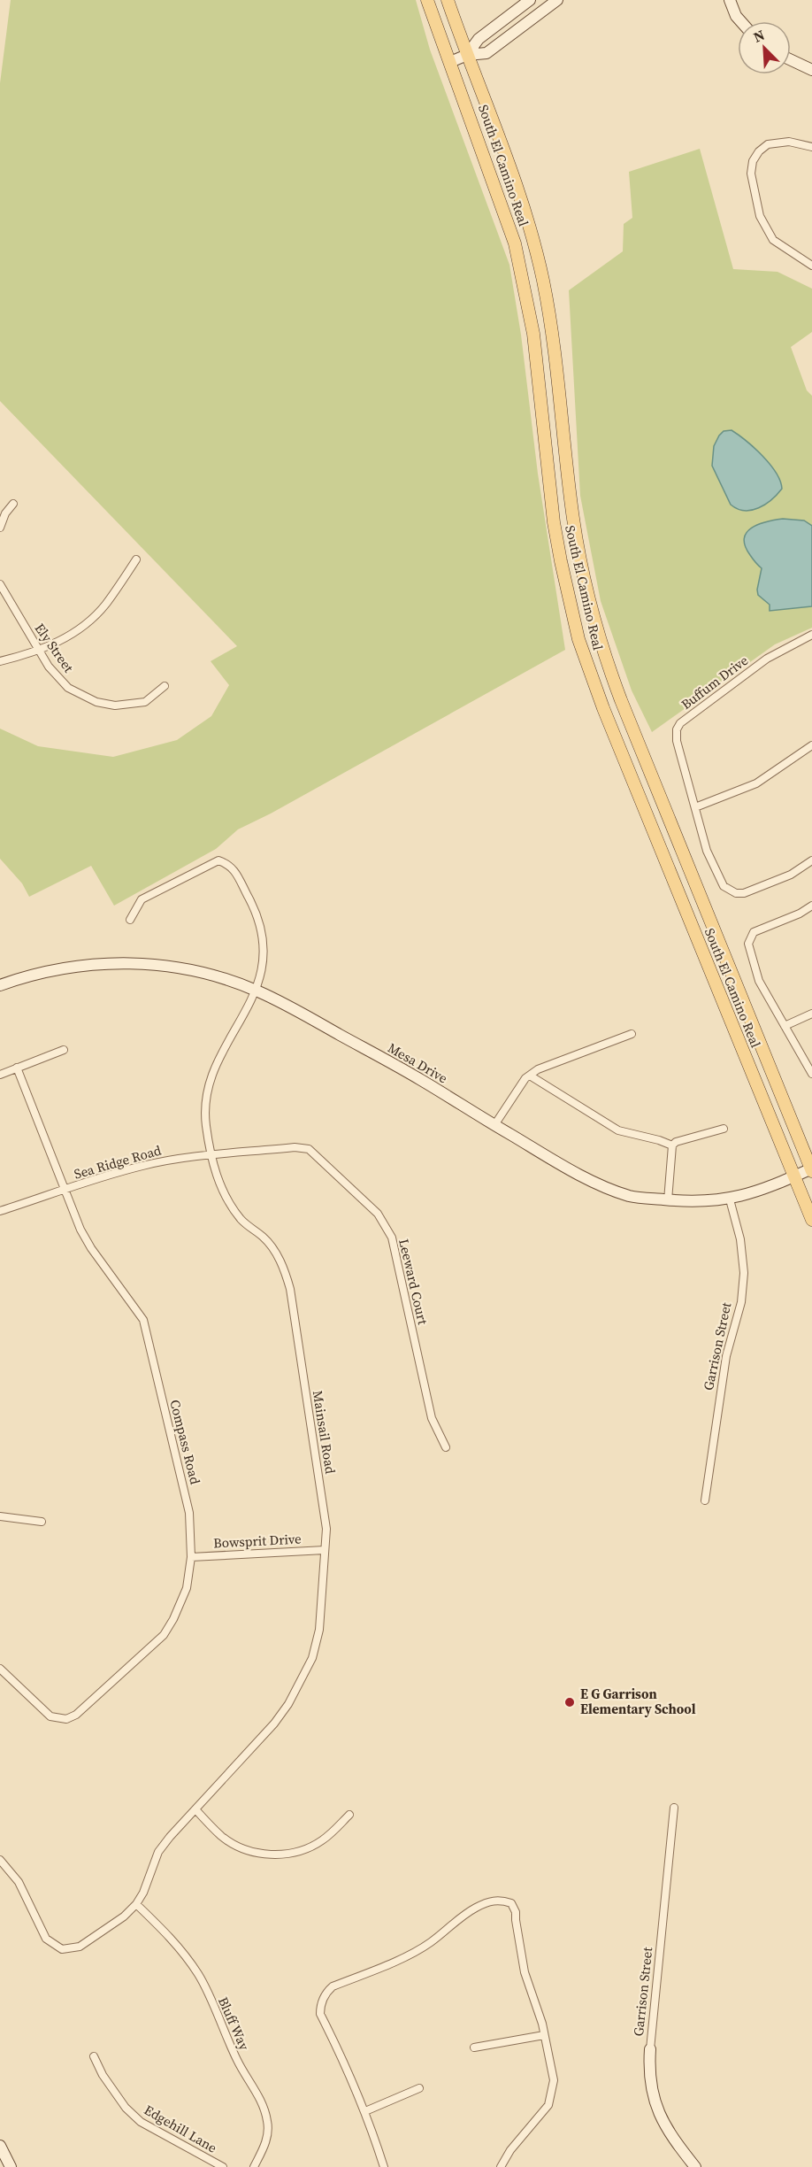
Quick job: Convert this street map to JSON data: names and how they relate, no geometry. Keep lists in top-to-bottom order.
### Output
{
  "streets": {
    "main road": ["South El Camino Real", "Mesa Drive", "Garrison Street"],
    "street": [
      "Ely Street",
      "Buffum Drive",
      "Sea Ridge Road",
      "Leeward Court",
      "Mainsail Road",
      "Compass Road",
      "Bowsprit Drive",
      "Bluff Way",
      "Edgehill Lane"
    ]
  },
  "crossings": [
    ["South El Camino Real", "Mesa Drive"],
    ["Mesa Drive", "Garrison Street"],
    ["Mesa Drive", "Mainsail Road"],
    ["Sea Ridge Road", "Leeward Court"],
    ["Sea Ridge Road", "Mainsail Road"],
    ["Sea Ridge Road", "Compass Road"],
    ["Mainsail Road", "Bowsprit Drive"],
    ["Mainsail Road", "Bluff Way"],
    ["Compass Road", "Bowsprit Drive"]
  ],
  "places": ["E G Garrison Elementary School"],
  "north": "top left"
}
